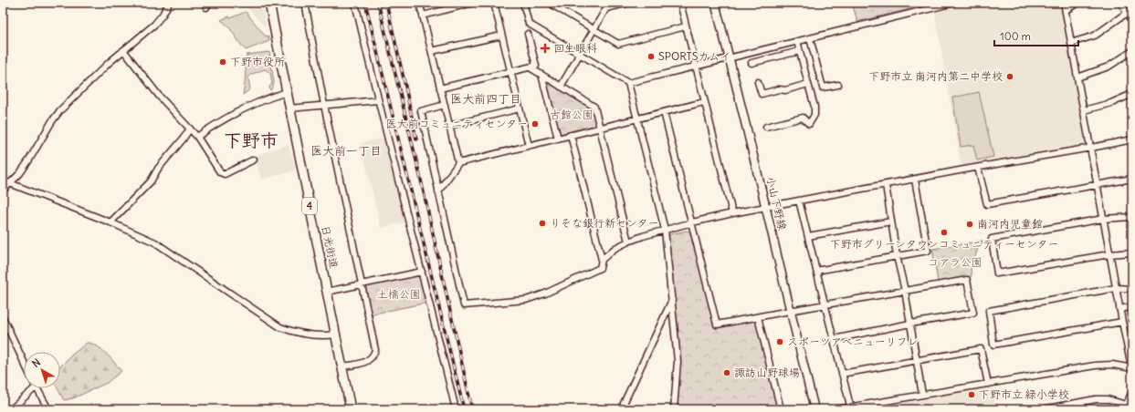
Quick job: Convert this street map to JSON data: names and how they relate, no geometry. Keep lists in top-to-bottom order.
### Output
{
  "streets": {
    "highway": ["4", "日光街道"],
    "main road": ["小山下野線"]
  },
  "districts": ["医大前四丁目", "下野市", "医大前一丁目"],
  "parks": ["古館公園", "コアラ公園", "土橋公園"],
  "places": {
    "health": ["回生眼科"],
    "other": [
      "SPORTSカムイ",
      "下野市役所",
      "下野市立 南河内第二中学校",
      "医大前コミュニティセンター",
      "りそな銀行新センター",
      "南河内児童館",
      "下野市グリーンタウンコミュニティーセンター",
      "スポーツアベニューリフレ",
      "諏訪山野球場",
      "下野市立 緑小学校"
    ]
  },
  "scale_bar": "100 m",
  "north": "top left"
}
